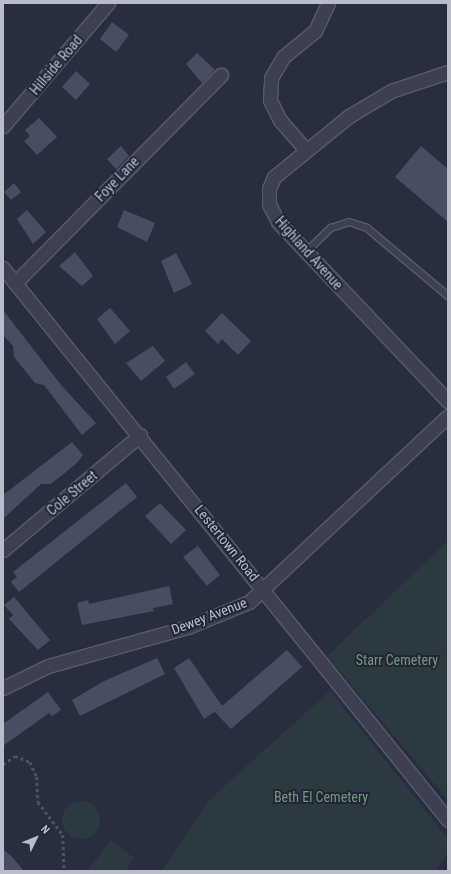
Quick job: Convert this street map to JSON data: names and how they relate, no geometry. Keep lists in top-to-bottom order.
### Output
{
  "streets": {
    "street": [
      "Hillside Road",
      "Foye Lane",
      "Highland Avenue",
      "Cole Street",
      "Lestertown Road",
      "Dewey Avenue"
    ]
  },
  "crossings": [
    ["Foye Lane", "Lestertown Road"],
    ["Cole Street", "Lestertown Road"],
    ["Lestertown Road", "Dewey Avenue"]
  ],
  "parks": ["Starr Cemetery", "Beth El Cemetery"],
  "north": "top right"
}
